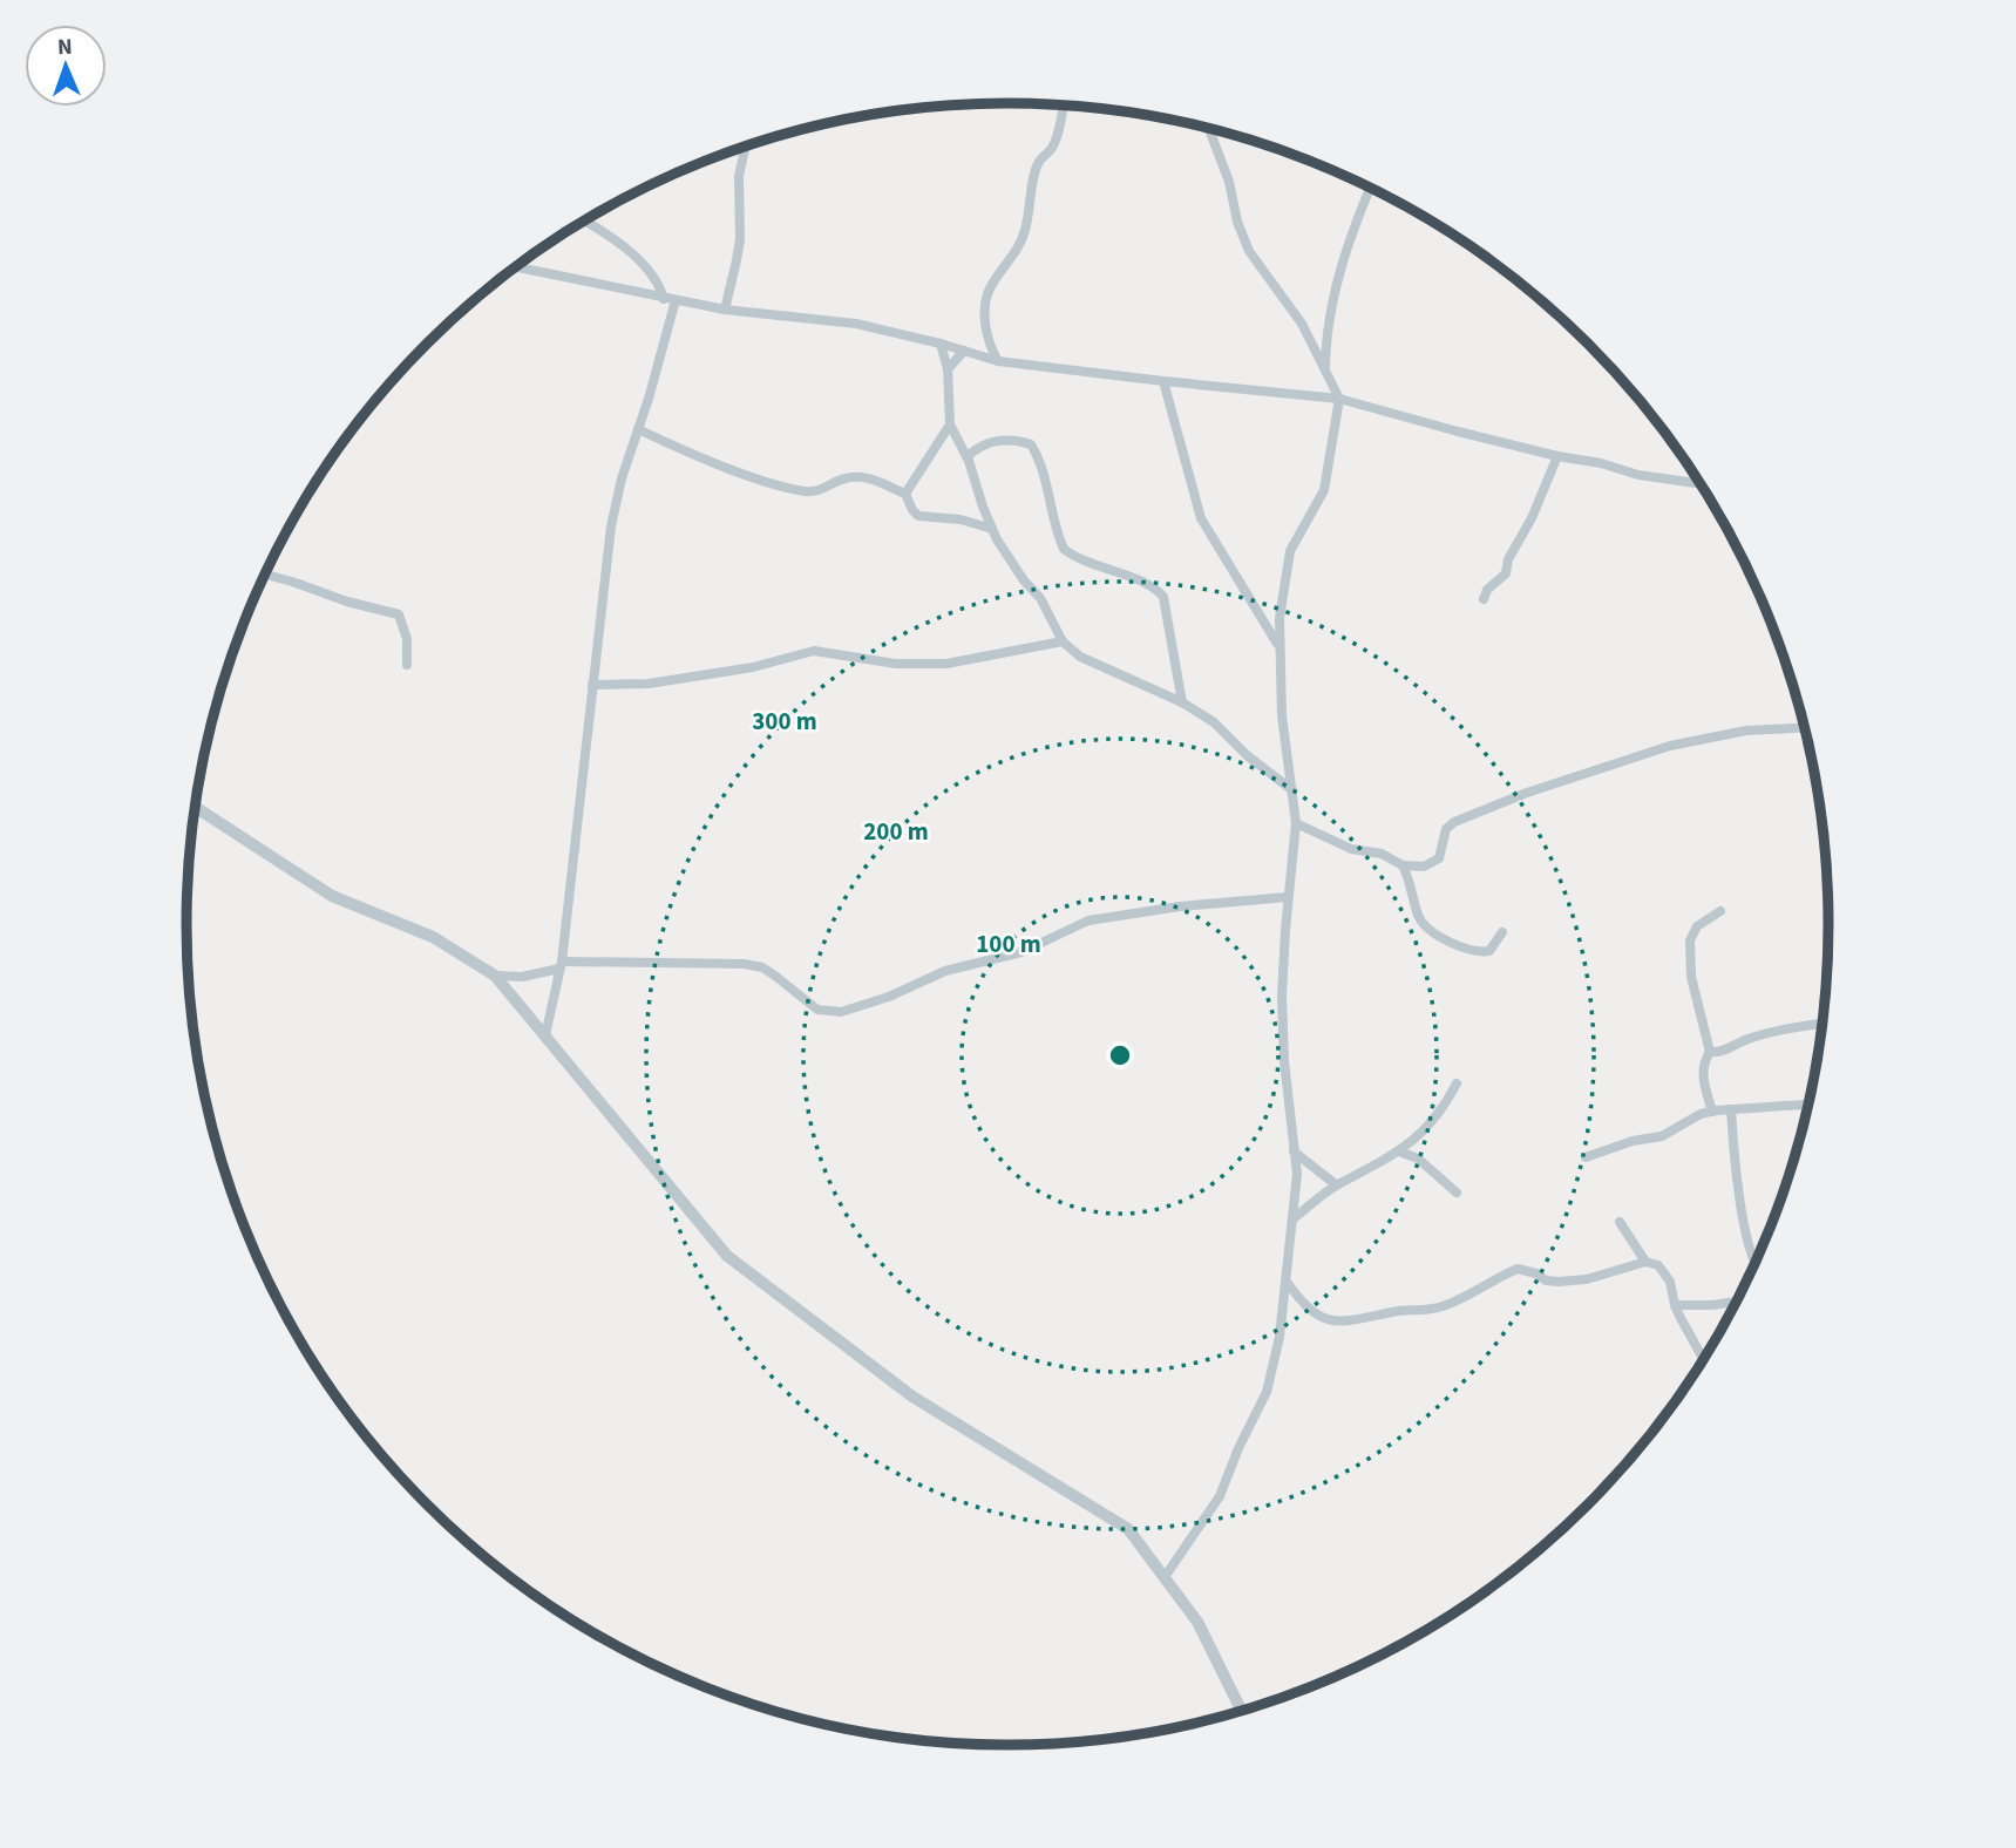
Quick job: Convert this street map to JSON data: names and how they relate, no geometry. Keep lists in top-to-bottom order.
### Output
{
  "north": "top",
  "rings": ["300 m", "200 m", "100 m"]
}
